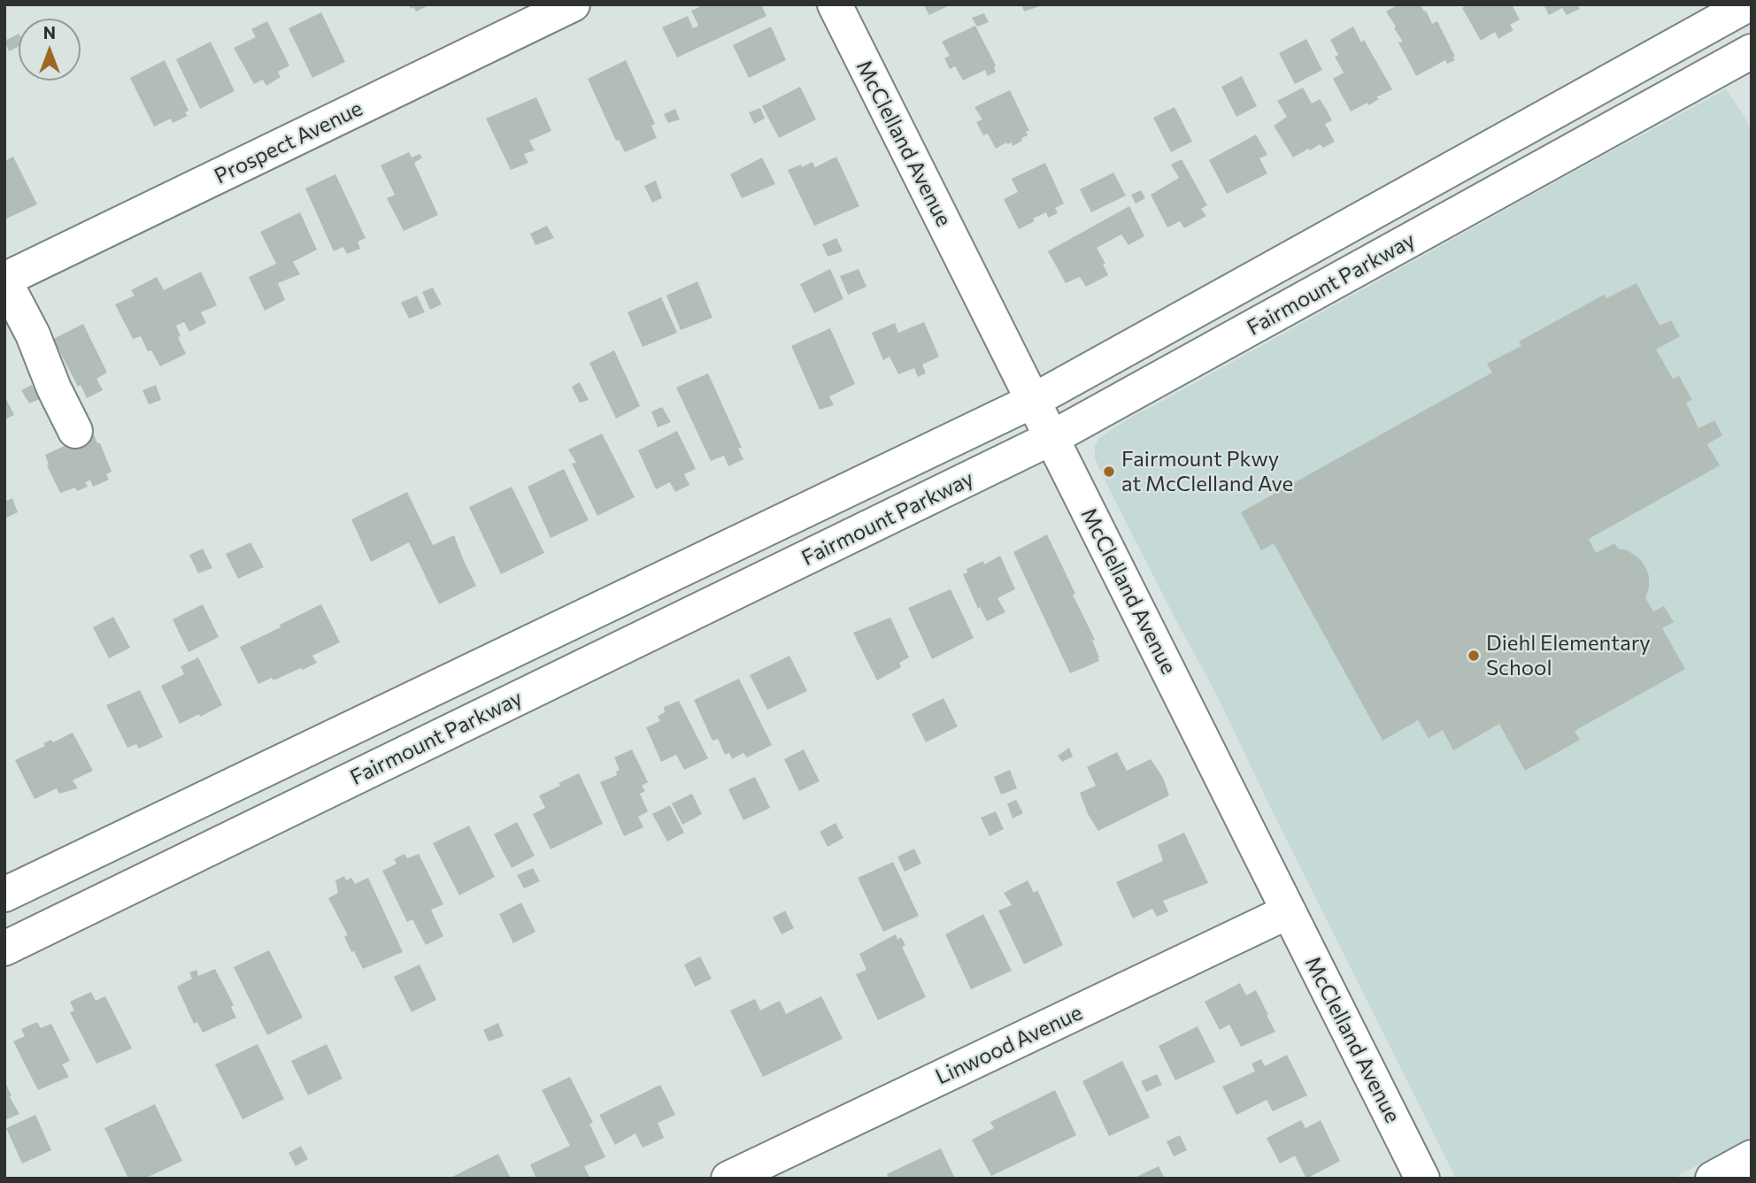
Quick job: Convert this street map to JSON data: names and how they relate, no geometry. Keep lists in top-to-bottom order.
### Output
{
  "streets": {
    "street": [
      "Prospect Avenue",
      "McClelland Avenue",
      "Fairmount Parkway",
      "Linwood Avenue"
    ]
  },
  "crossings": [
    ["McClelland Avenue", "Fairmount Parkway"],
    ["McClelland Avenue", "Linwood Avenue"]
  ],
  "places": ["Fairmount Pkwy at McClelland Ave", "Diehl Elementary School"],
  "north": "top"
}
